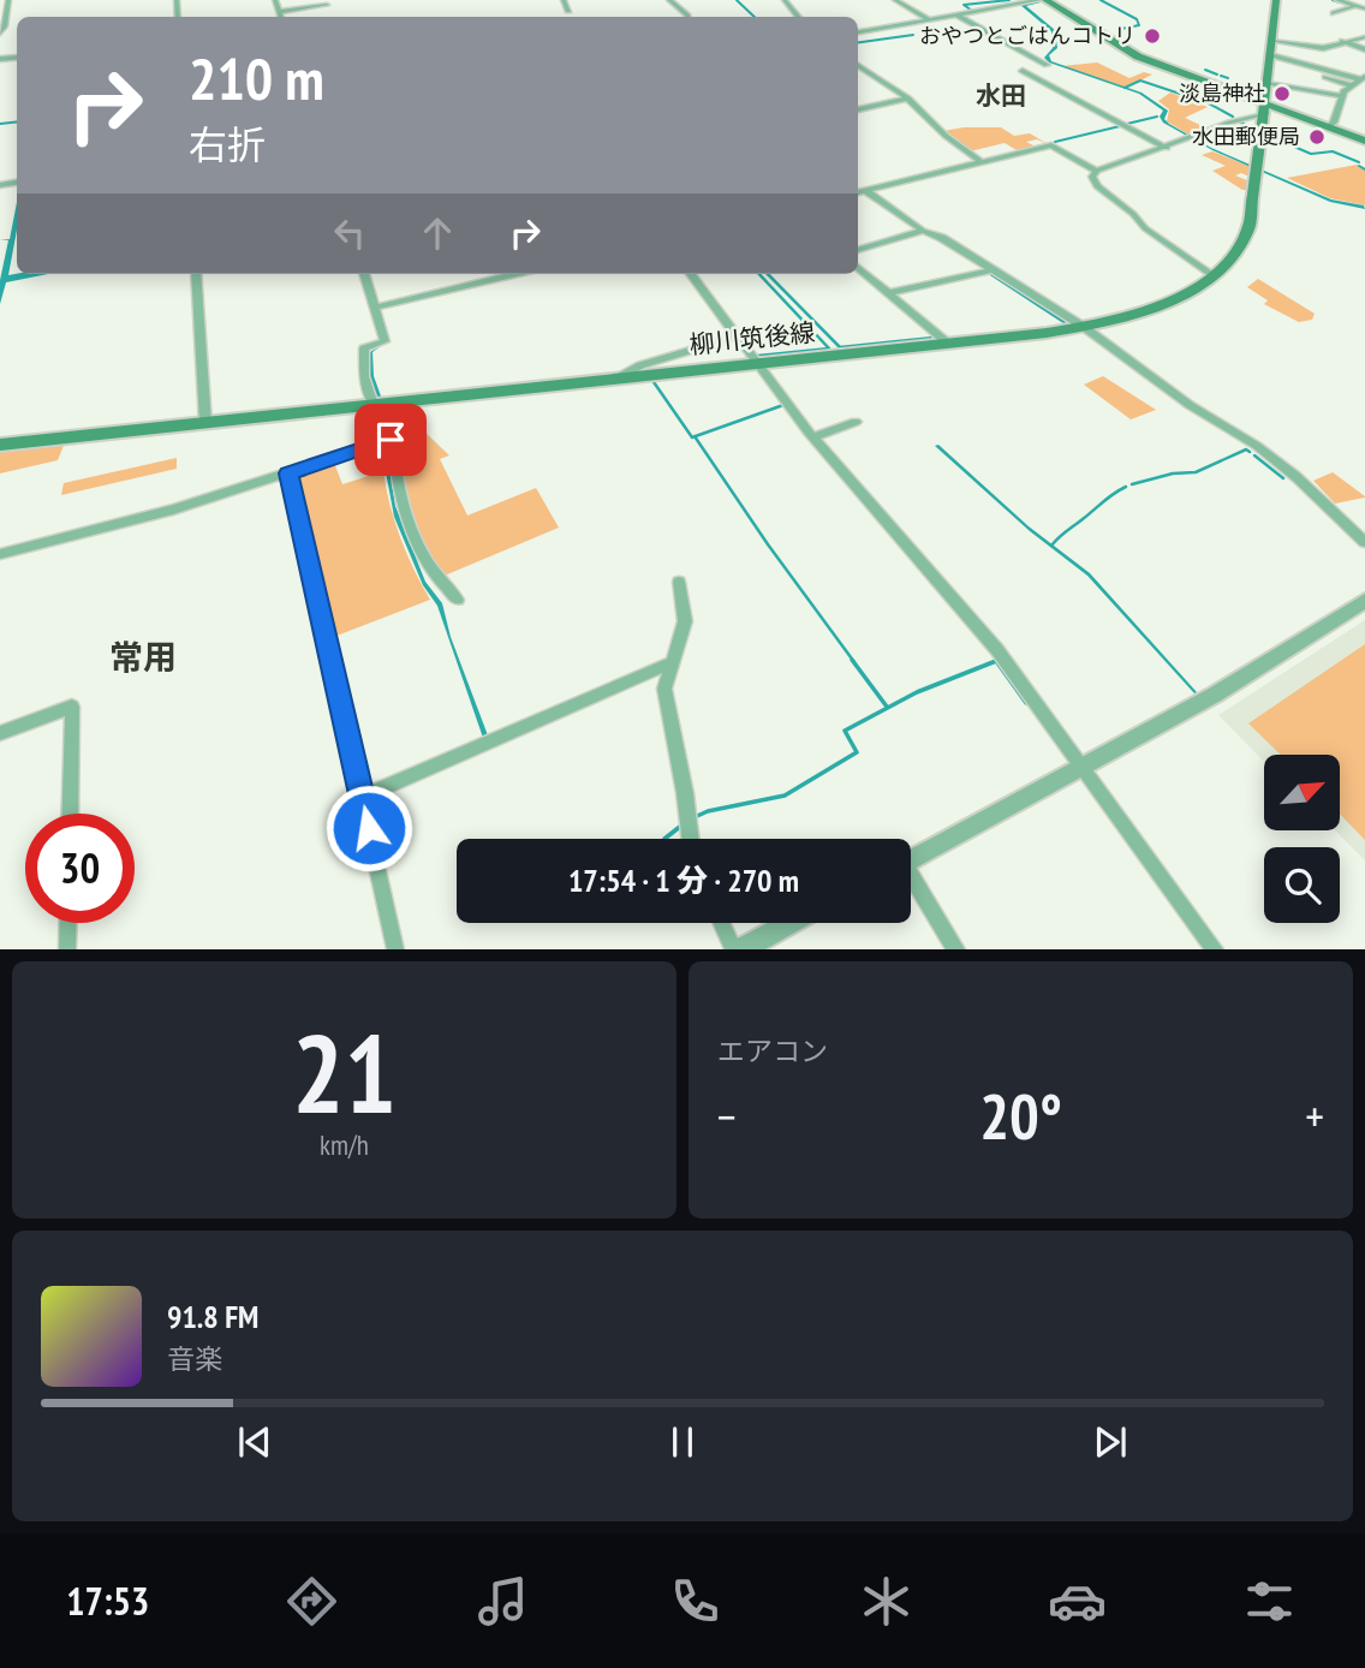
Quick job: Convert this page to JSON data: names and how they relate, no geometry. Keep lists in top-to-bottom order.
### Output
{
  "streets": {
    "main road": ["柳川筑後線"]
  },
  "districts": ["水田", "常用"],
  "places": ["おやつとごはんコトリ", "淡島神社", "水田郵便局"],
  "north": "top right",
  "page": {
    "turn": ["210 m", "右折"],
    "limit": "30",
    "trip": "17:54 · 1 分 · 270 m",
    "tile": [
      ["21", "km/h"],
      "エアコン"
    ],
    "heat": ["−", "20°", "+"],
    "song": ["91.8 FM", "音楽"],
    "tabs": "17:53"
  }
}
